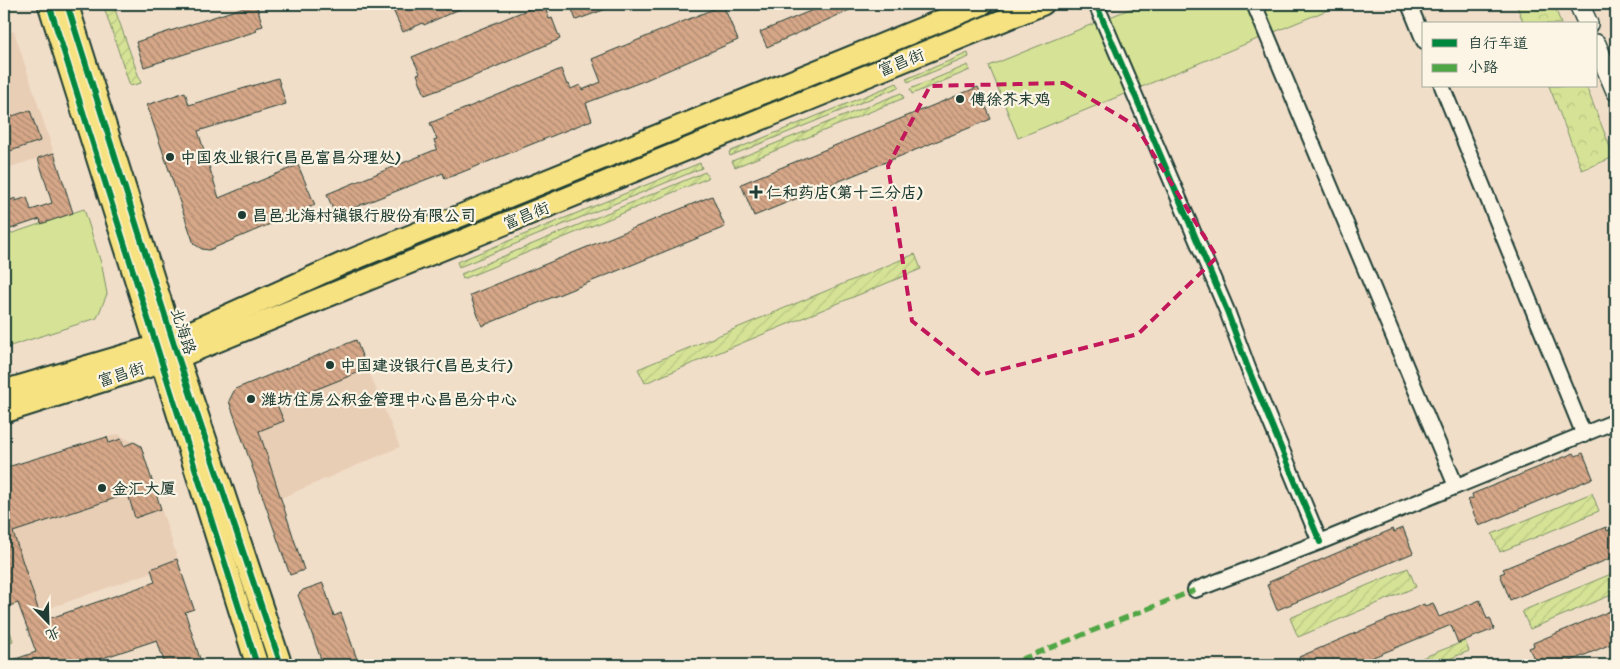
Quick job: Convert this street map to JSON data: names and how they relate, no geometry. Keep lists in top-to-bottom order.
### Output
{
  "streets": {
    "main road": ["富昌街", "北海路"]
  },
  "crossings": [
    ["富昌街", "北海路"]
  ],
  "places": {
    "other": [
      "傅徐芥末鸡",
      "中国农业银行(昌邑富昌分理处)",
      "昌邑北海村镇银行股份有限公司",
      "中国建设银行(昌邑支行)",
      "潍坊住房公积金管理中心昌邑分中心",
      "金汇大厦"
    ],
    "health": ["仁和药店(第十三分店)"]
  },
  "legend": ["自行车道", "小路"],
  "north": "bottom right"
}
